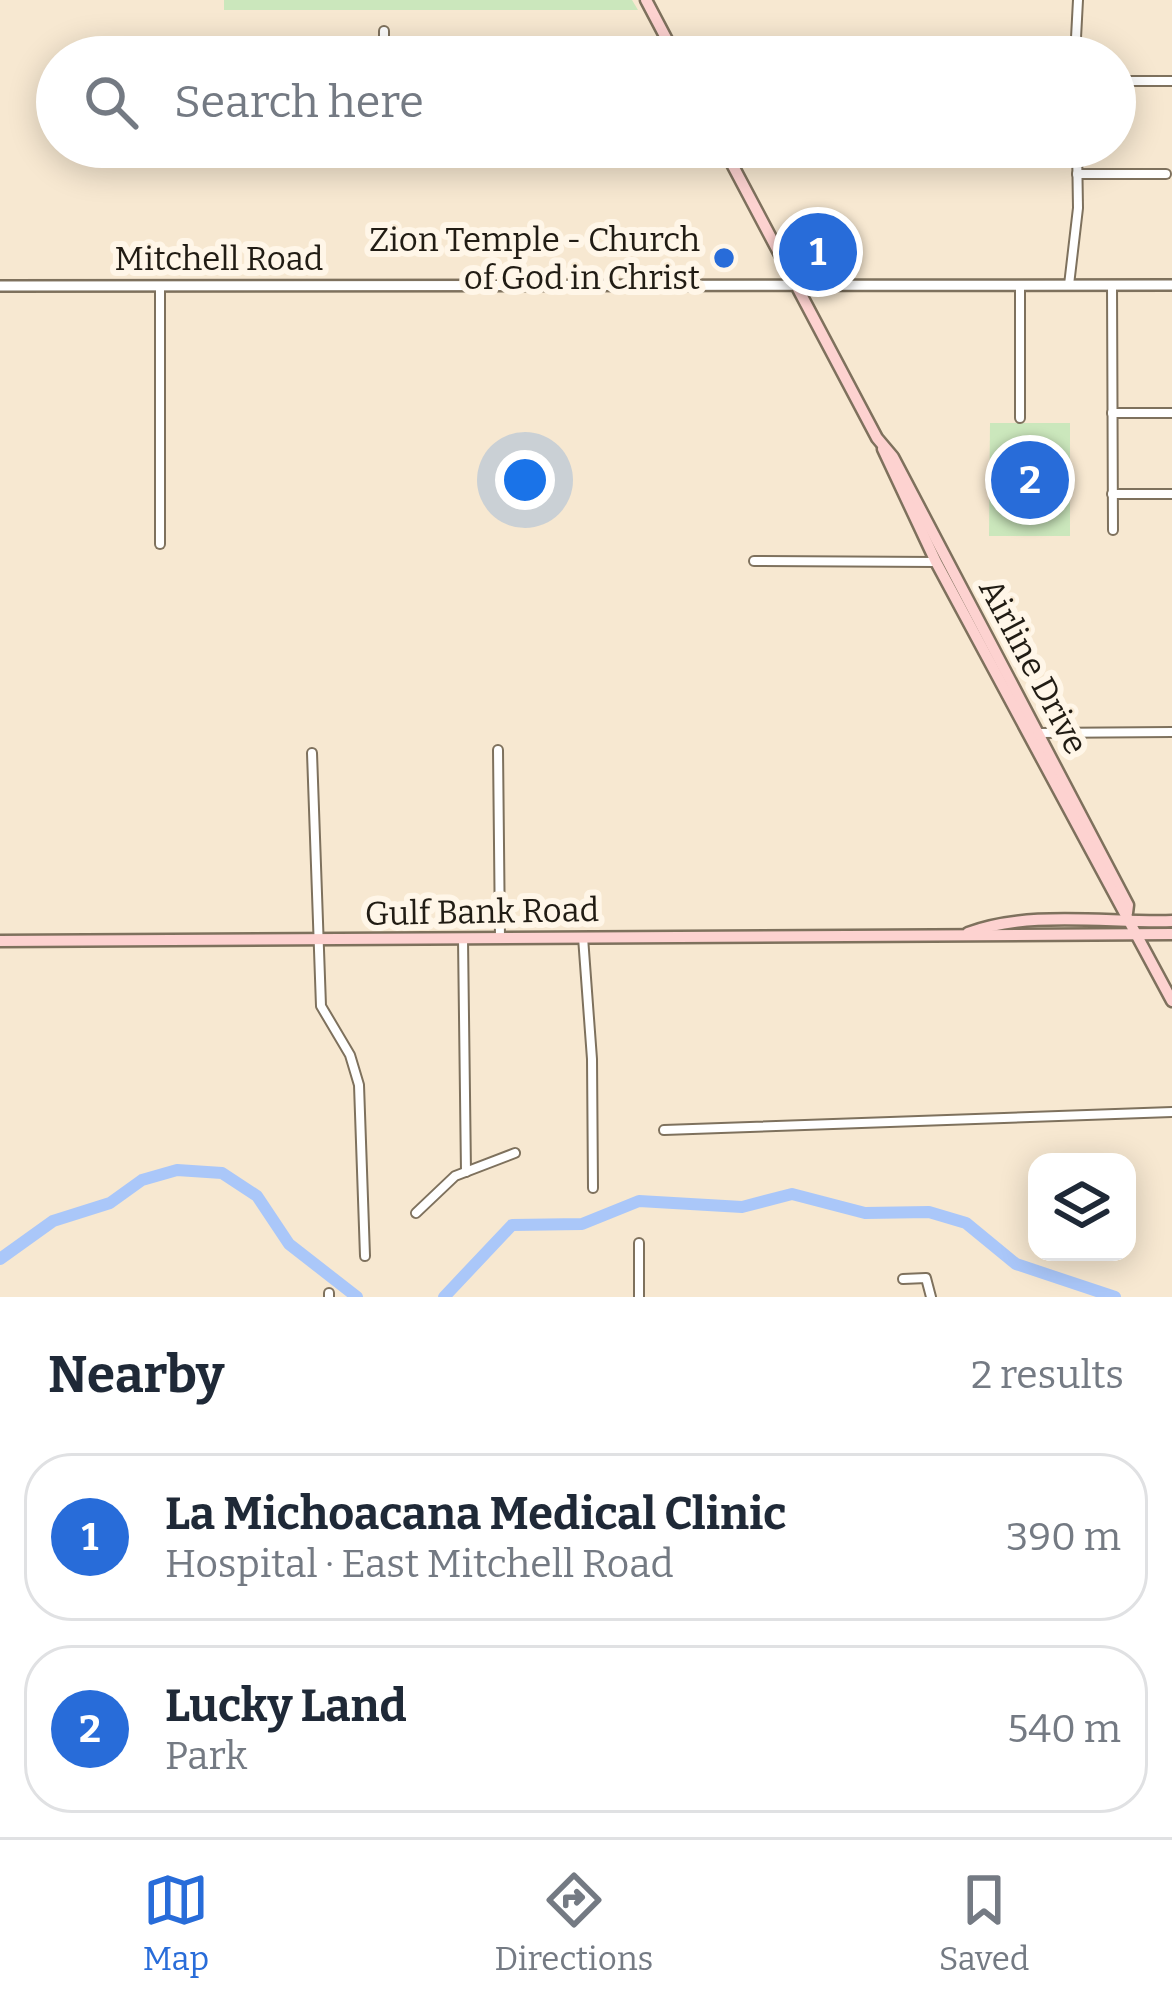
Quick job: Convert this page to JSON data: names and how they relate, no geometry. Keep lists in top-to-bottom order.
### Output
{
  "streets": {
    "main road": ["Airline Drive", "Gulf Bank Road"],
    "street": ["Mitchell Road"]
  },
  "crossings": [
    ["Mitchell Road", "Airline Drive"],
    ["Airline Drive", "Gulf Bank Road"]
  ],
  "places": ["Zion Temple - Church of God in Christ"],
  "page": {
    "search": "Search here",
    "pins": ["1", "2"],
    "heading": ["Nearby", "2 results"],
    "list": [
      {
        "mark": "1",
        "name": "La Michoacana Medical Clinic",
        "note": "Hospital · East Mitchell Road",
        "value": "390 m"
      },
      {
        "mark": "2",
        "name": "Lucky Land",
        "note": "Park",
        "value": "540 m"
      }
    ],
    "nav": ["Map", "Directions", "Saved"]
  }
}
